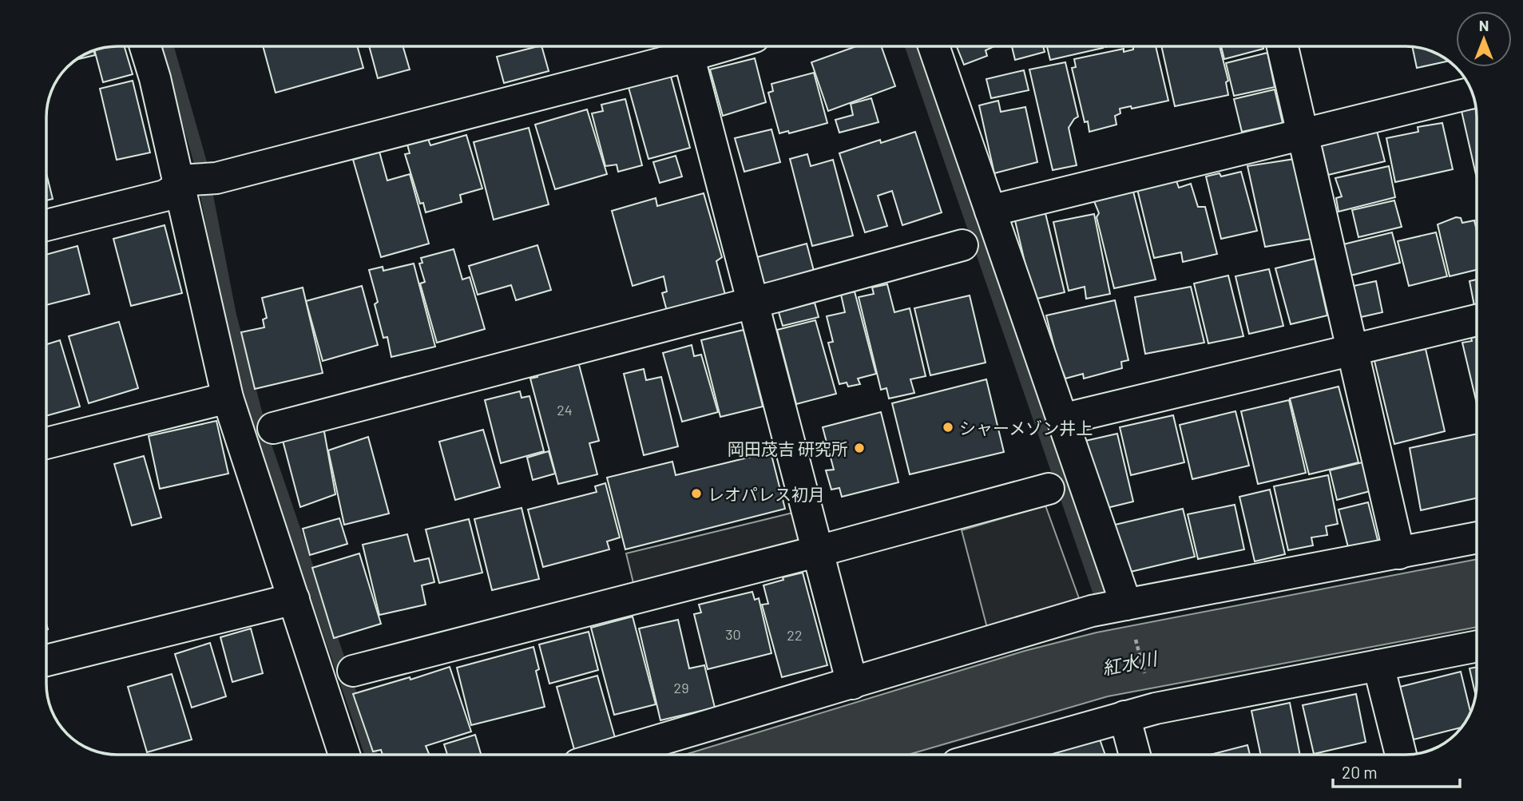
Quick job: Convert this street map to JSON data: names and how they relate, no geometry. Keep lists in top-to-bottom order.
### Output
{
  "water": ["紅水川"],
  "places": ["シャーメゾン井上", "岡田茂吉 研究所", "レオパレス初月"],
  "house_numbers": [
    "24",
    "30",
    "22",
    "29"
  ],
  "scale_bar": "20 m",
  "north": "top"
}
